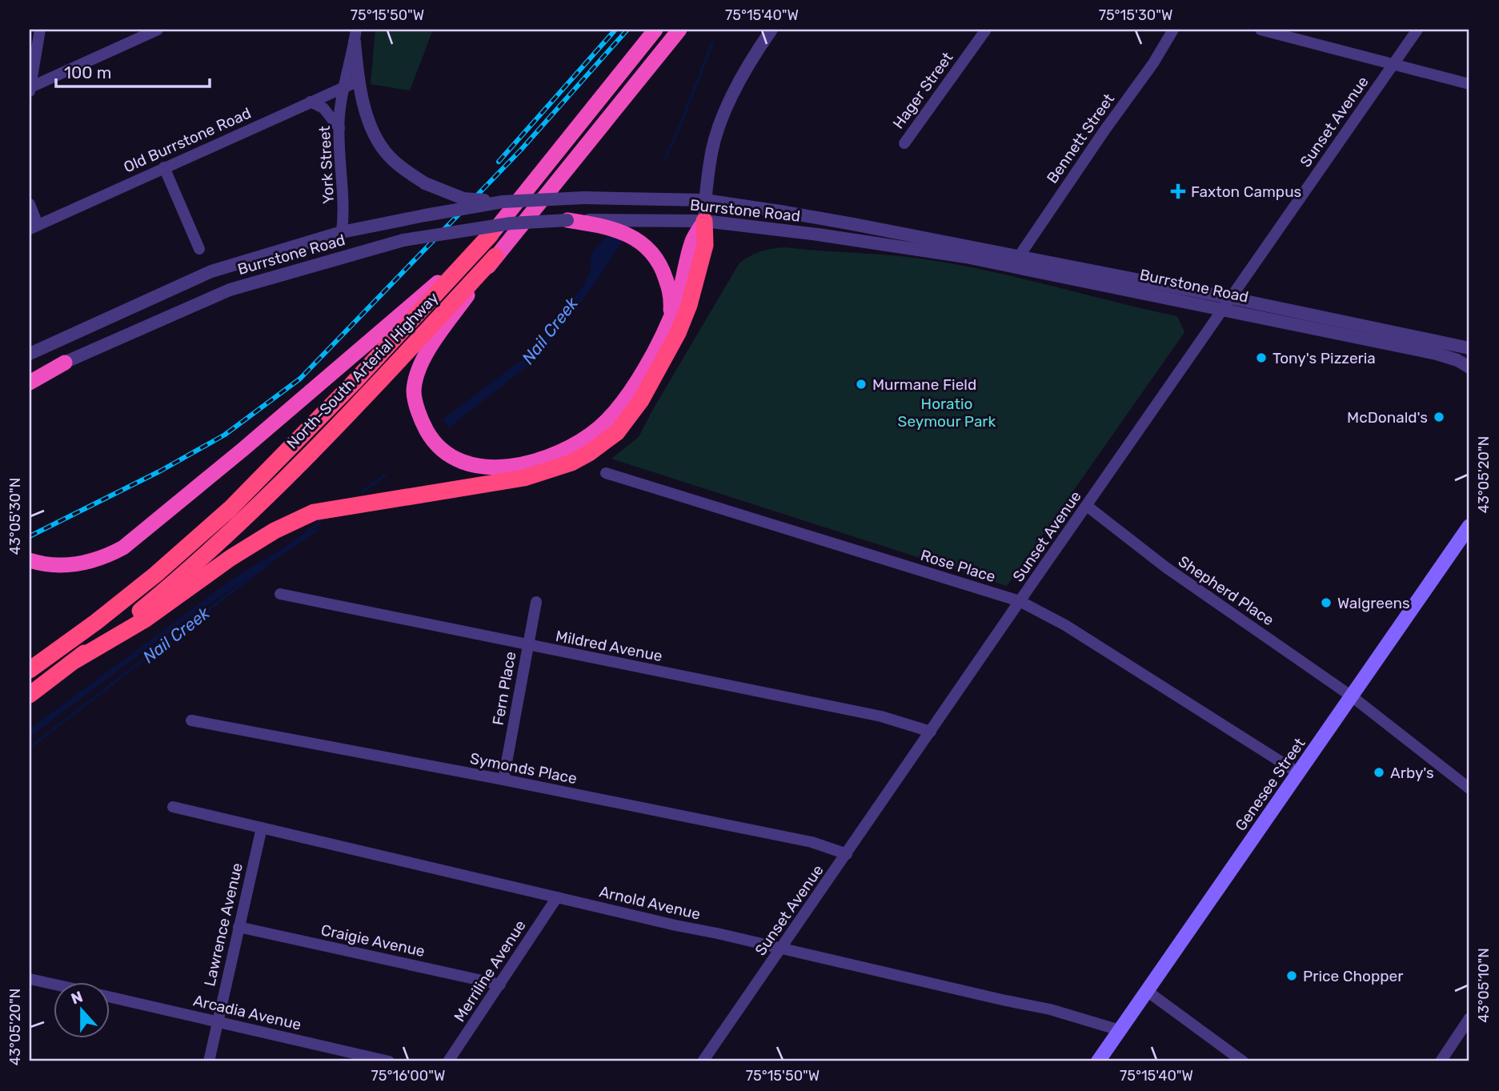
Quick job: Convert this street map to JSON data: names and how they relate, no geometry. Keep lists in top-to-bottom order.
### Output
{
  "streets": {
    "highway": ["North-South Arterial Highway"],
    "main road": ["Genesee Street"],
    "street": [
      "Hager Street",
      "Sunset Avenue",
      "Bennett Street",
      "Old Burrstone Road",
      "York Street",
      "Burrstone Road",
      "Rose Place",
      "Shepherd Place",
      "Mildred Avenue",
      "Fern Place",
      "Symonds Place",
      "Arnold Avenue",
      "Lawrence Avenue",
      "Craigie Avenue",
      "Merriline Avenue",
      "Arcadia Avenue"
    ]
  },
  "crossings": [
    ["Sunset Avenue", "Burrstone Road"],
    ["Sunset Avenue", "Rose Place"],
    ["Sunset Avenue", "Shepherd Place"],
    ["Sunset Avenue", "Mildred Avenue"],
    ["Sunset Avenue", "Symonds Place"],
    ["Sunset Avenue", "Arnold Avenue"],
    ["Bennett Street", "Burrstone Road"],
    ["Old Burrstone Road", "York Street"],
    ["York Street", "Burrstone Road"],
    ["Rose Place", "Genesee Street"],
    ["Shepherd Place", "Genesee Street"],
    ["Mildred Avenue", "Fern Place"],
    ["Fern Place", "Symonds Place"],
    ["Genesee Street", "Arnold Avenue"],
    ["Arnold Avenue", "Lawrence Avenue"],
    ["Arnold Avenue", "Merriline Avenue"],
    ["Lawrence Avenue", "Craigie Avenue"],
    ["Lawrence Avenue", "Arcadia Avenue"],
    ["Craigie Avenue", "Merriline Avenue"]
  ],
  "water": ["Nail Creek"],
  "parks": ["Horatio Seymour Park"],
  "places": {
    "health": ["Faxton Campus"],
    "other": [
      "Tony's Pizzeria",
      "Murmane Field",
      "McDonald's",
      "Walgreens",
      "Arby's",
      "Price Chopper"
    ]
  },
  "scale_bar": "100 m",
  "north": "top",
  "coordinates": [
    "75°15'50\"W",
    "75°15'40\"W",
    "75°15'30\"W",
    "43°05'20\"N",
    "43°05'30\"N",
    "43°05'10\"N",
    "75°16'00\"W"
  ]
}
